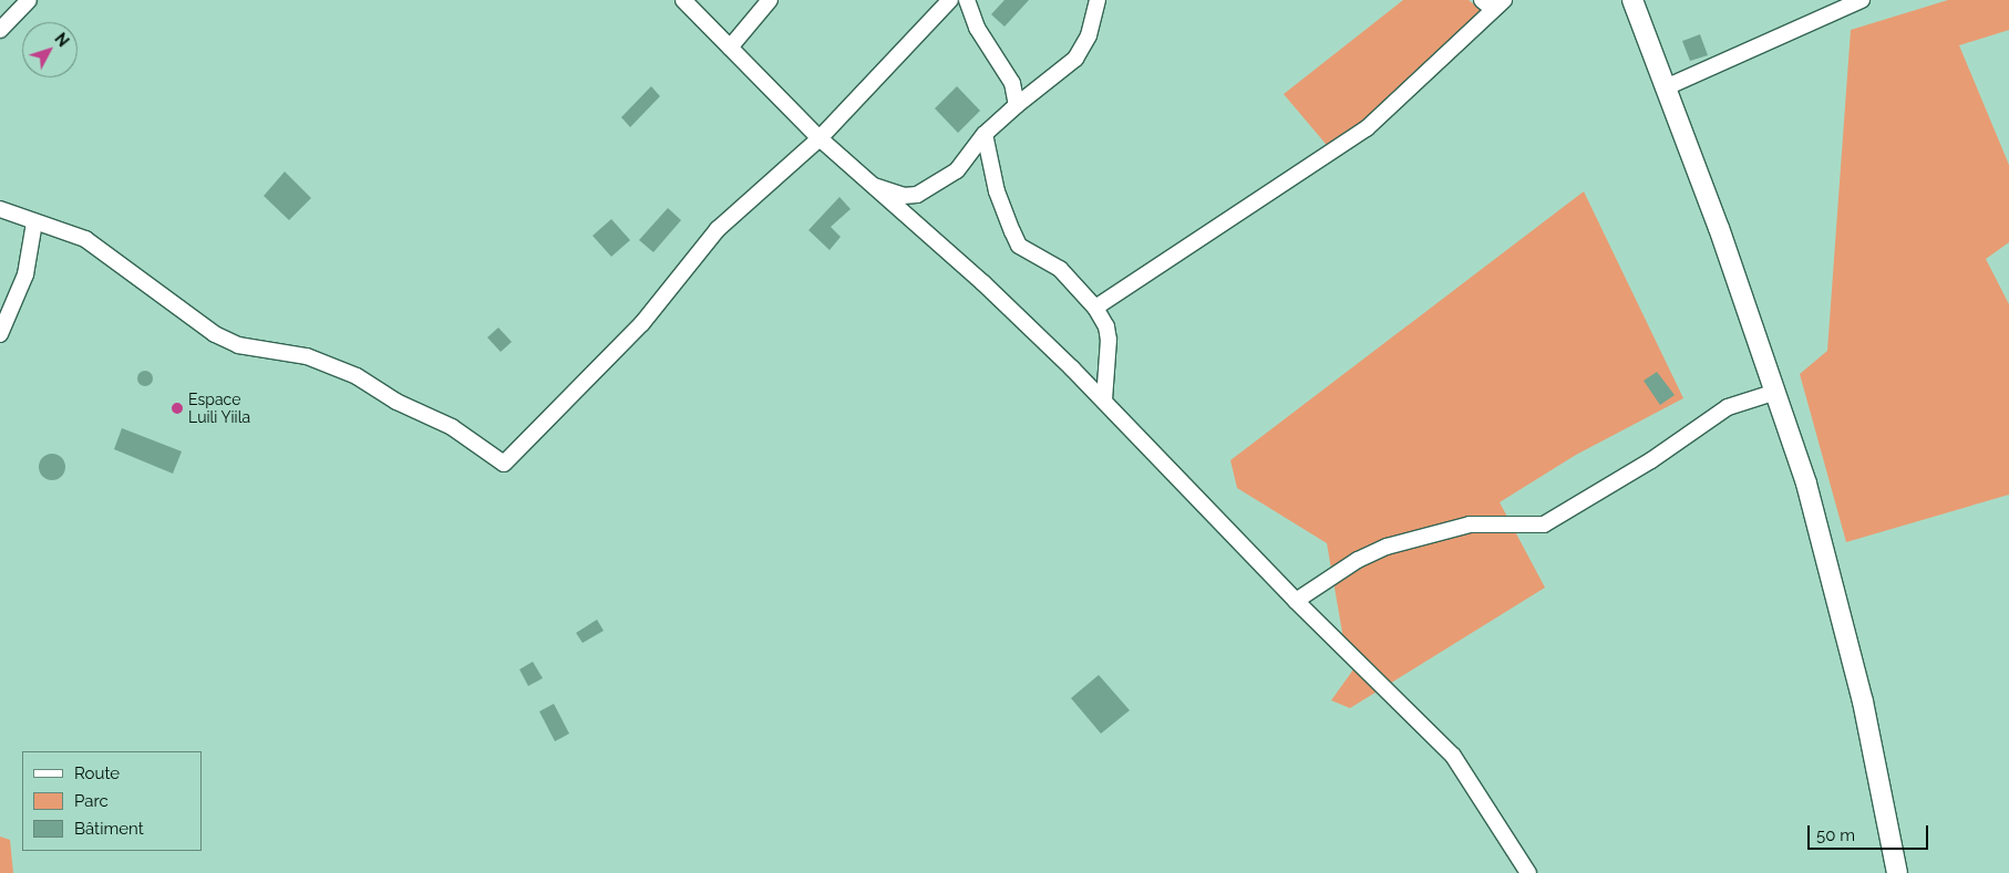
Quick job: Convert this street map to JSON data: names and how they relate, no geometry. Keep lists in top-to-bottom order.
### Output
{
  "places": ["Espace Luili Yiila"],
  "legend": ["Route", "Parc", "Bâtiment"],
  "scale_bar": "50 m",
  "north": "top right"
}
